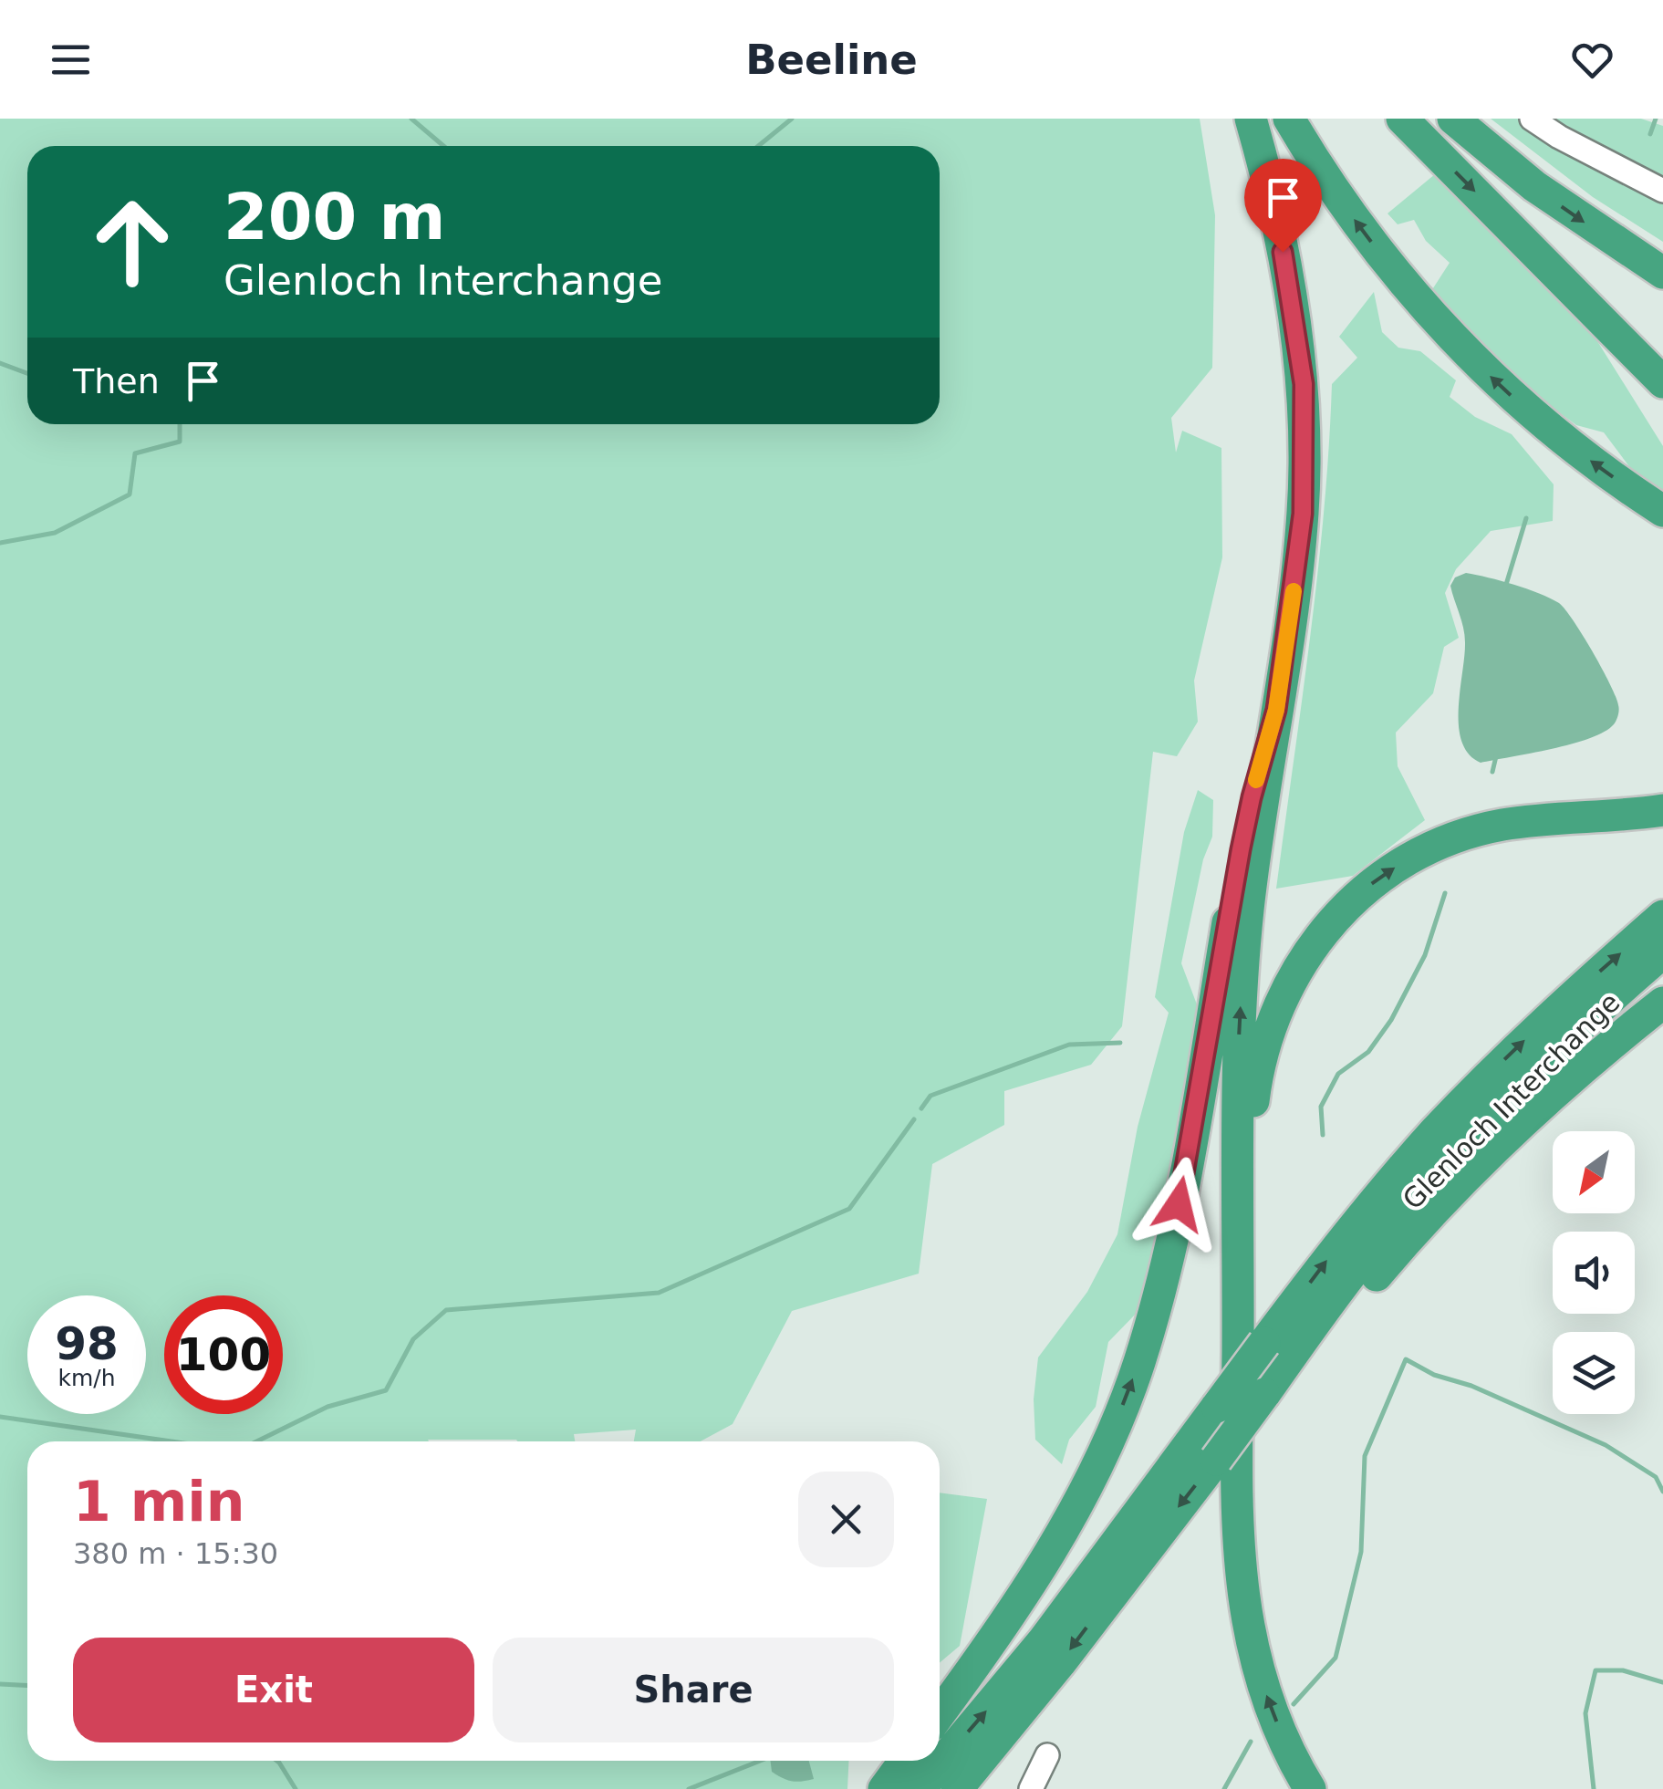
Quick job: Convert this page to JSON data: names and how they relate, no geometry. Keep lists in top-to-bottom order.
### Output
{
  "streets": {
    "highway": ["Glenloch Interchange"]
  },
  "north": "bottom left",
  "page": {
    "header": "Beeline",
    "turn": ["200 m", "Glenloch Interchange"],
    "then": "Then",
    "speed": "98 km/h",
    "limit": "100",
    "heading": ["1 min", "380 m · 15:30"],
    "buttons": ["Exit", "Share"]
  }
}
